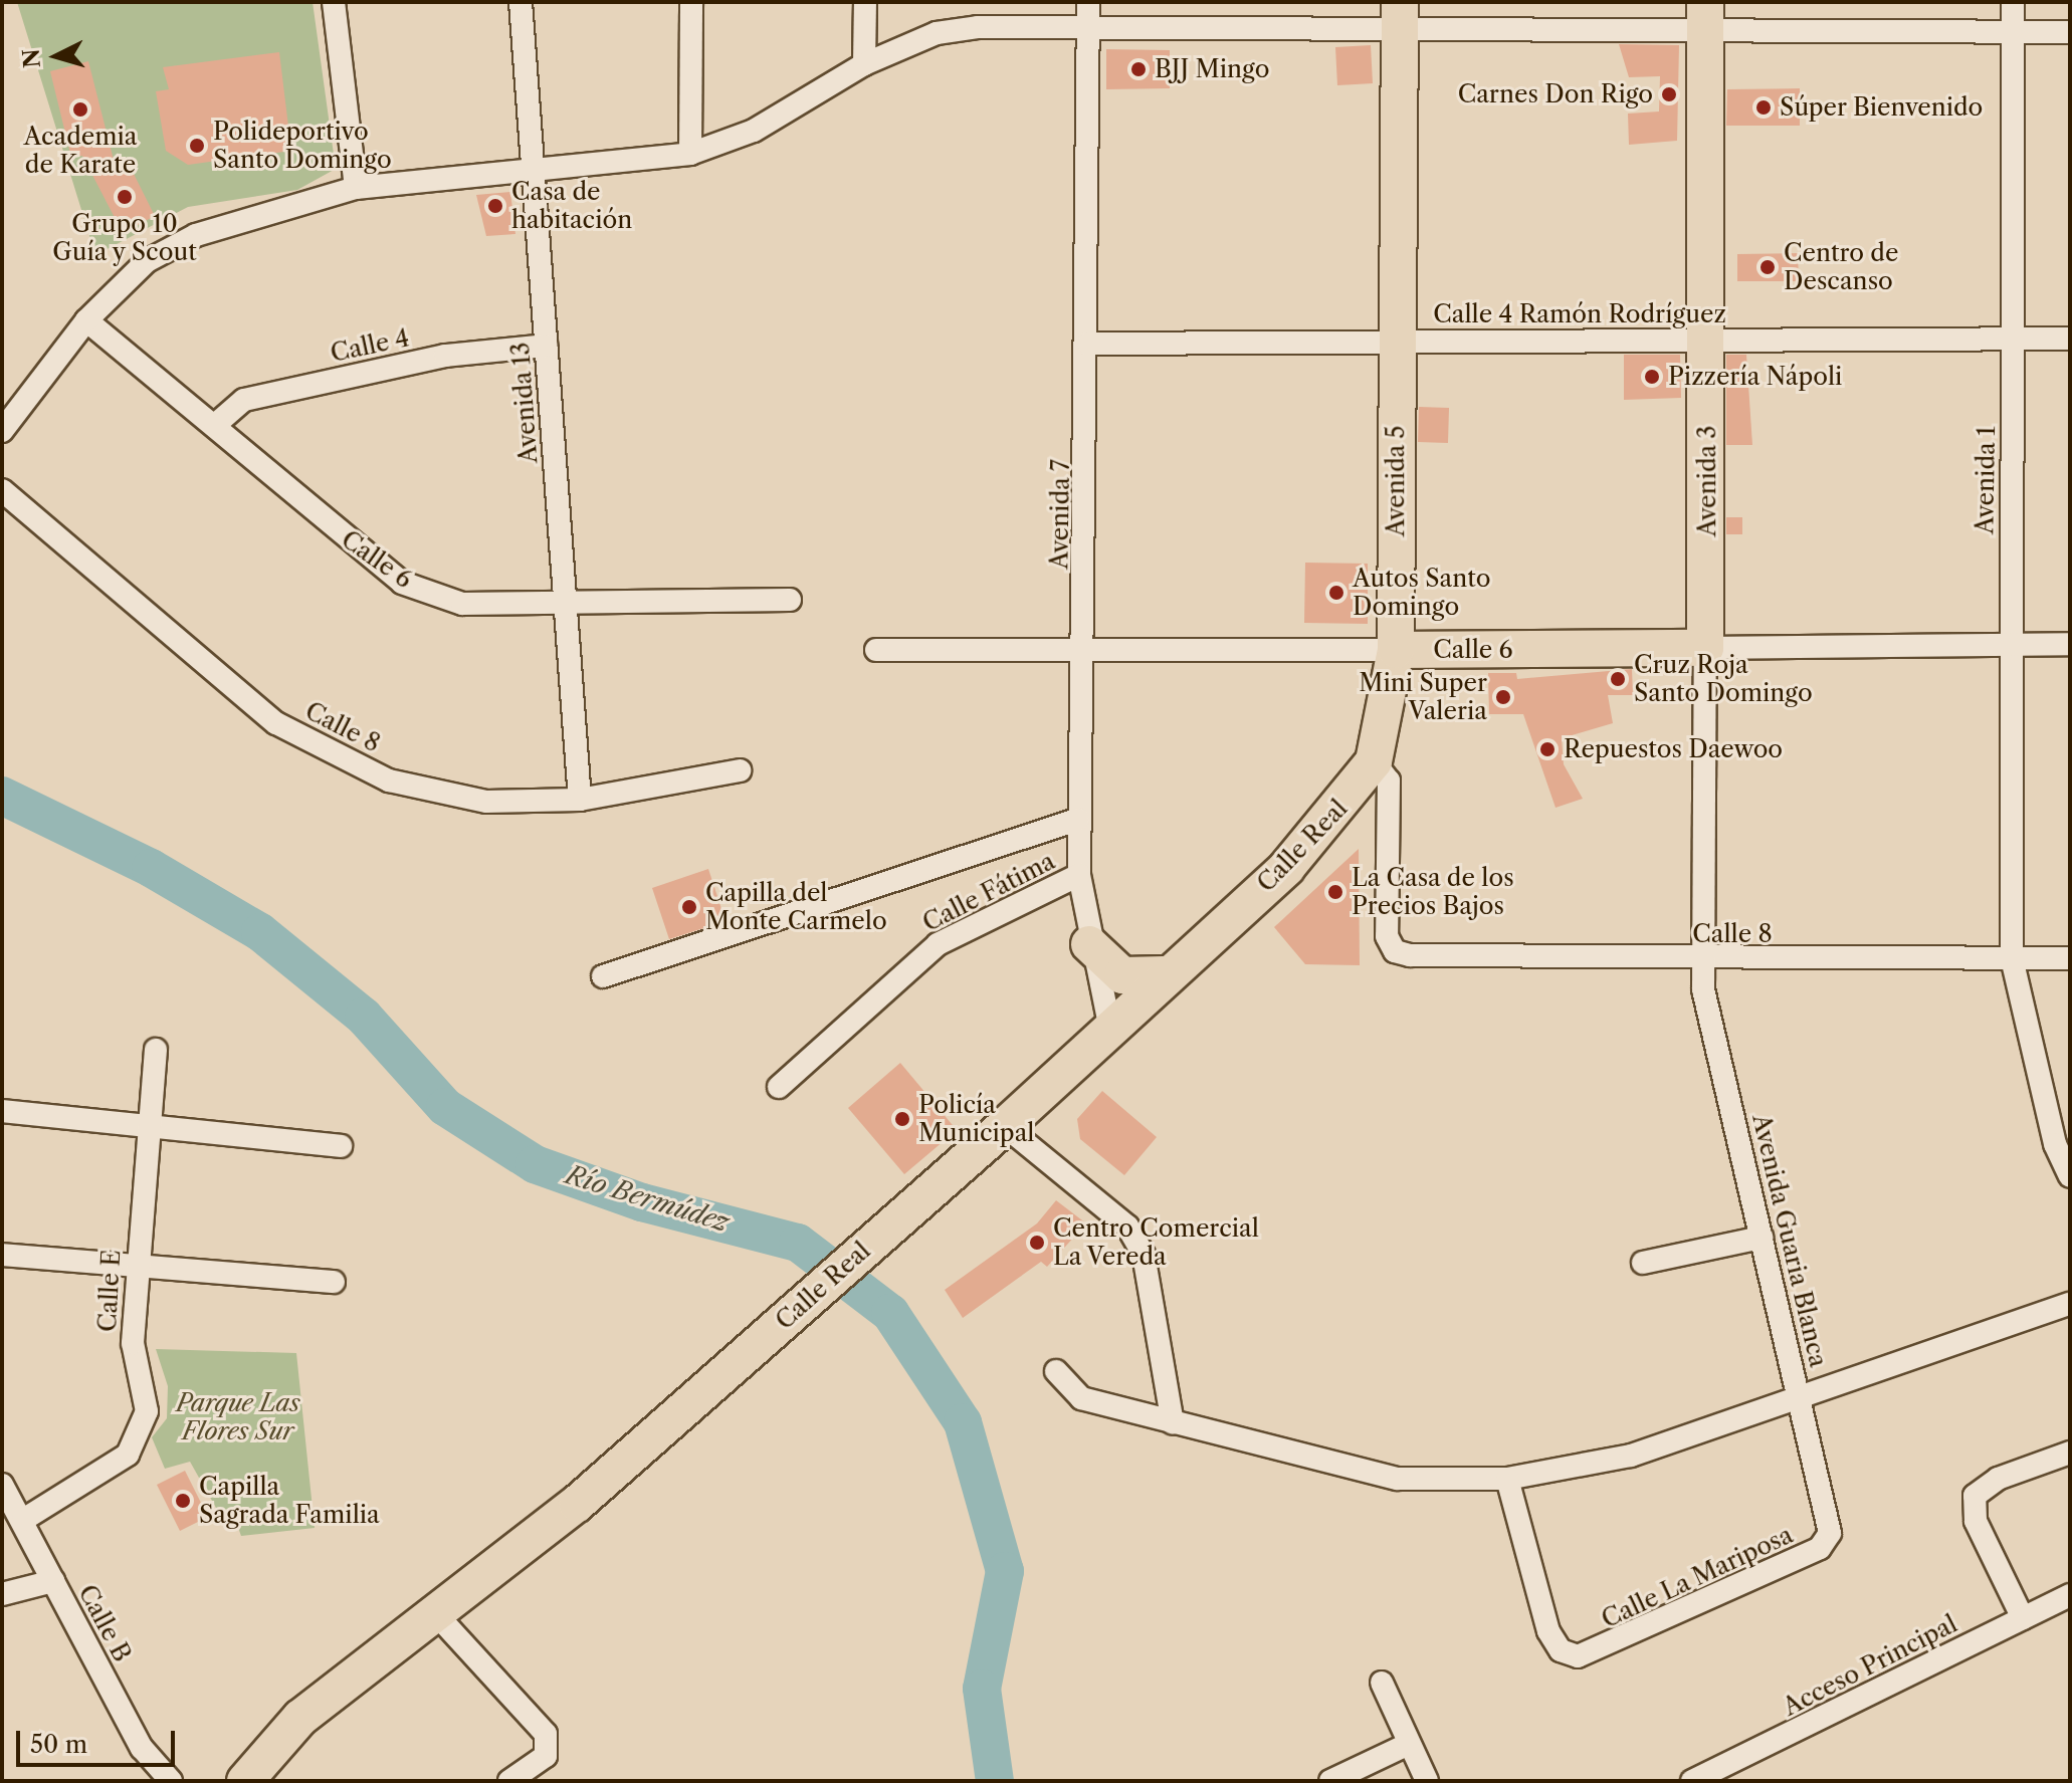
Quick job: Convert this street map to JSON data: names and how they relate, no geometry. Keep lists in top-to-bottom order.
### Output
{
  "streets": {
    "main road": [
      "Avenida 5",
      "Avenida 3",
      "Calle 6",
      "Calle Real"
    ],
    "street": [
      "Calle 4 Ramón Rodríguez",
      "Calle 4",
      "Avenida 13",
      "Avenida 1",
      "Avenida 7",
      "Calle 8",
      "Calle Fátima",
      "Avenida Guaria Blanca",
      "Calle E",
      "Calle La Mariposa",
      "Calle B",
      "Acceso Principal"
    ]
  },
  "crossings": [
    ["Calle 4 Ramón Rodríguez", "Avenida 1"],
    ["Calle 4 Ramón Rodríguez", "Avenida 5"],
    ["Calle 4 Ramón Rodríguez", "Avenida 3"],
    ["Calle 4 Ramón Rodríguez", "Avenida 7"],
    ["Calle 4", "Avenida 13"],
    ["Calle 4", "Calle 6"],
    ["Avenida 13", "Calle 6"],
    ["Avenida 13", "Calle 8"],
    ["Avenida 1", "Calle 6"],
    ["Avenida 1", "Calle 8"],
    ["Avenida 5", "Calle 6"],
    ["Avenida 5", "Calle 8"],
    ["Avenida 5", "Calle Real"],
    ["Avenida 3", "Calle 6"],
    ["Avenida 3", "Calle 8"],
    ["Avenida 3", "Avenida Guaria Blanca"],
    ["Avenida 7", "Calle 6"],
    ["Avenida 7", "Calle Real"],
    ["Avenida 7", "Calle Fátima"],
    ["Calle 8", "Calle Real"],
    ["Calle 8", "Avenida Guaria Blanca"],
    ["Avenida Guaria Blanca", "Calle La Mariposa"],
    ["Calle E", "Calle B"]
  ],
  "water": ["Río Bermúdez"],
  "parks": ["Parque Las Flores Sur"],
  "places": [
    "BJJ Mingo",
    "Carnes Don Rigo",
    "Súper Bienvenido",
    "Academia de Karate",
    "Polideportivo Santo Domingo",
    "Grupo 10 Guía y Scout",
    "Casa de habitación",
    "Centro de Descanso",
    "Pizzería Nápoli",
    "Autos Santo Domingo",
    "Cruz Roja Santo Domingo",
    "Mini Super Valeria",
    "Repuestos Daewoo",
    "La Casa de los Precios Bajos",
    "Capilla del Monte Carmelo",
    "Policía Municipal",
    "Centro Comercial La Vereda",
    "Capilla Sagrada Familia"
  ],
  "scale_bar": "50 m",
  "north": "left"
}
